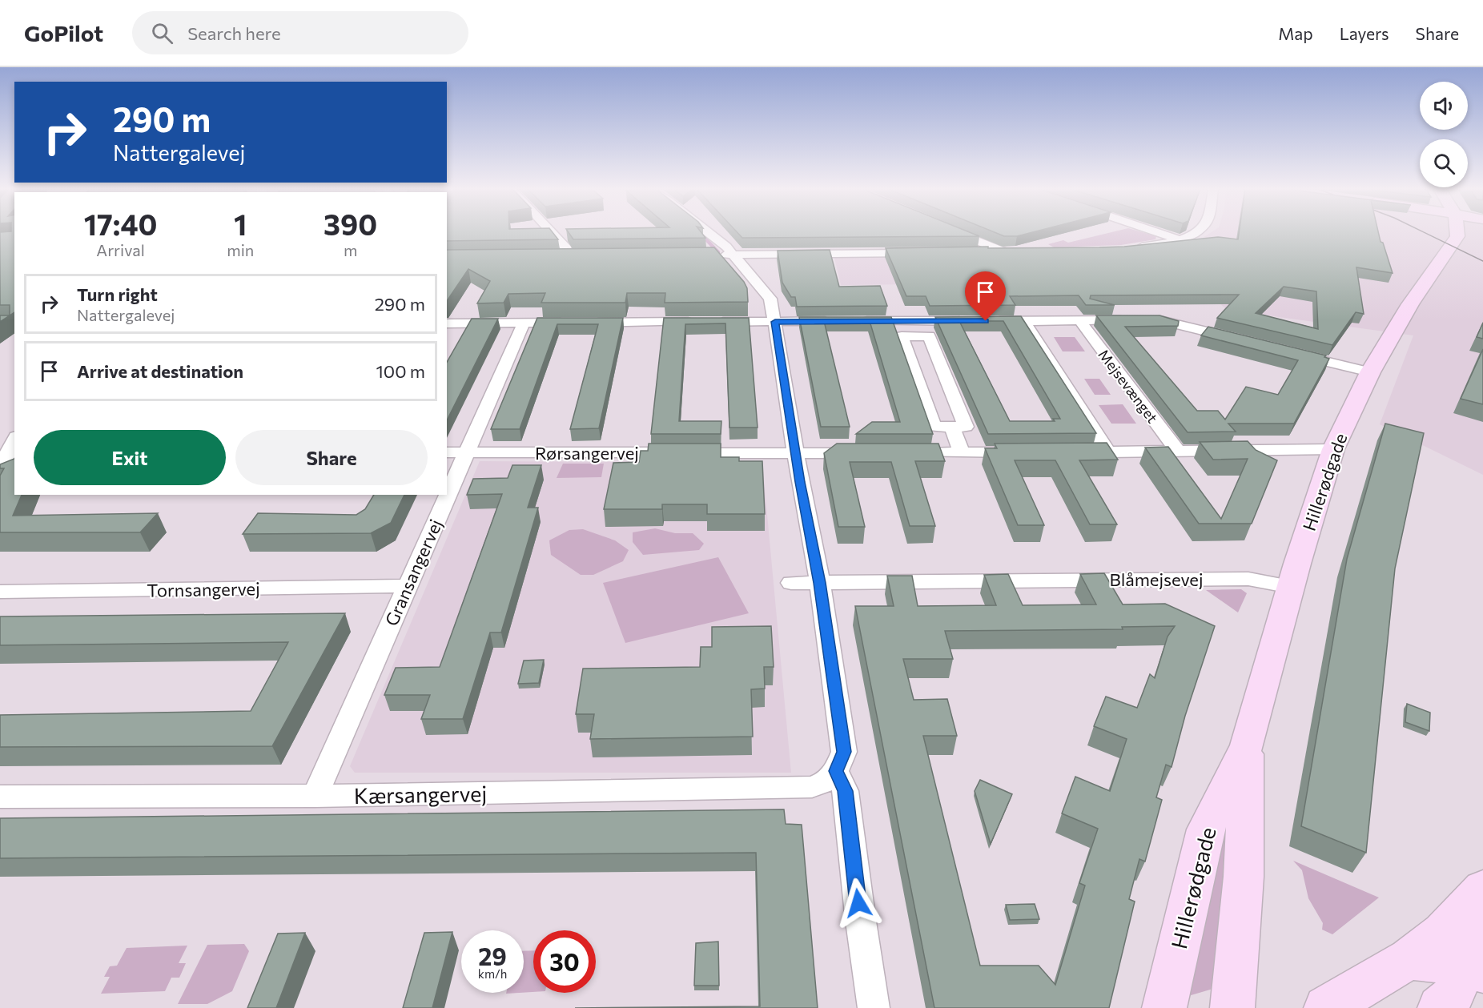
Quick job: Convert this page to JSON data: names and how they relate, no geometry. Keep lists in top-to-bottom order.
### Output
{
  "streets": {
    "street": [
      "Mejsevænget",
      "Rørsangervej",
      "Hillerødgade",
      "Gransangervej",
      "Blåmejsevej",
      "Tornsangervej",
      "Kærsangervej"
    ]
  },
  "crossings": [
    ["Rørsangervej", "Gransangervej"],
    ["Hillerødgade", "Blåmejsevej"],
    ["Gransangervej", "Tornsangervej"],
    ["Gransangervej", "Kærsangervej"]
  ],
  "page": {
    "header": "GoPilot",
    "search": "Search here",
    "nav": ["Map", "Layers", "Share"],
    "turn": ["290 m", "Nattergalevej"],
    "eta": [
      "17:40",
      "Arrival",
      "1",
      "min",
      "390",
      "m"
    ],
    "list": [
      {
        "name": "Turn right",
        "note": "Nattergalevej",
        "value": "290 m"
      },
      {
        "name": "Arrive at destination",
        "value": "100 m"
      }
    ],
    "buttons": ["Exit", "Share"],
    "speed": "29 km/h",
    "limit": "30"
  }
}
